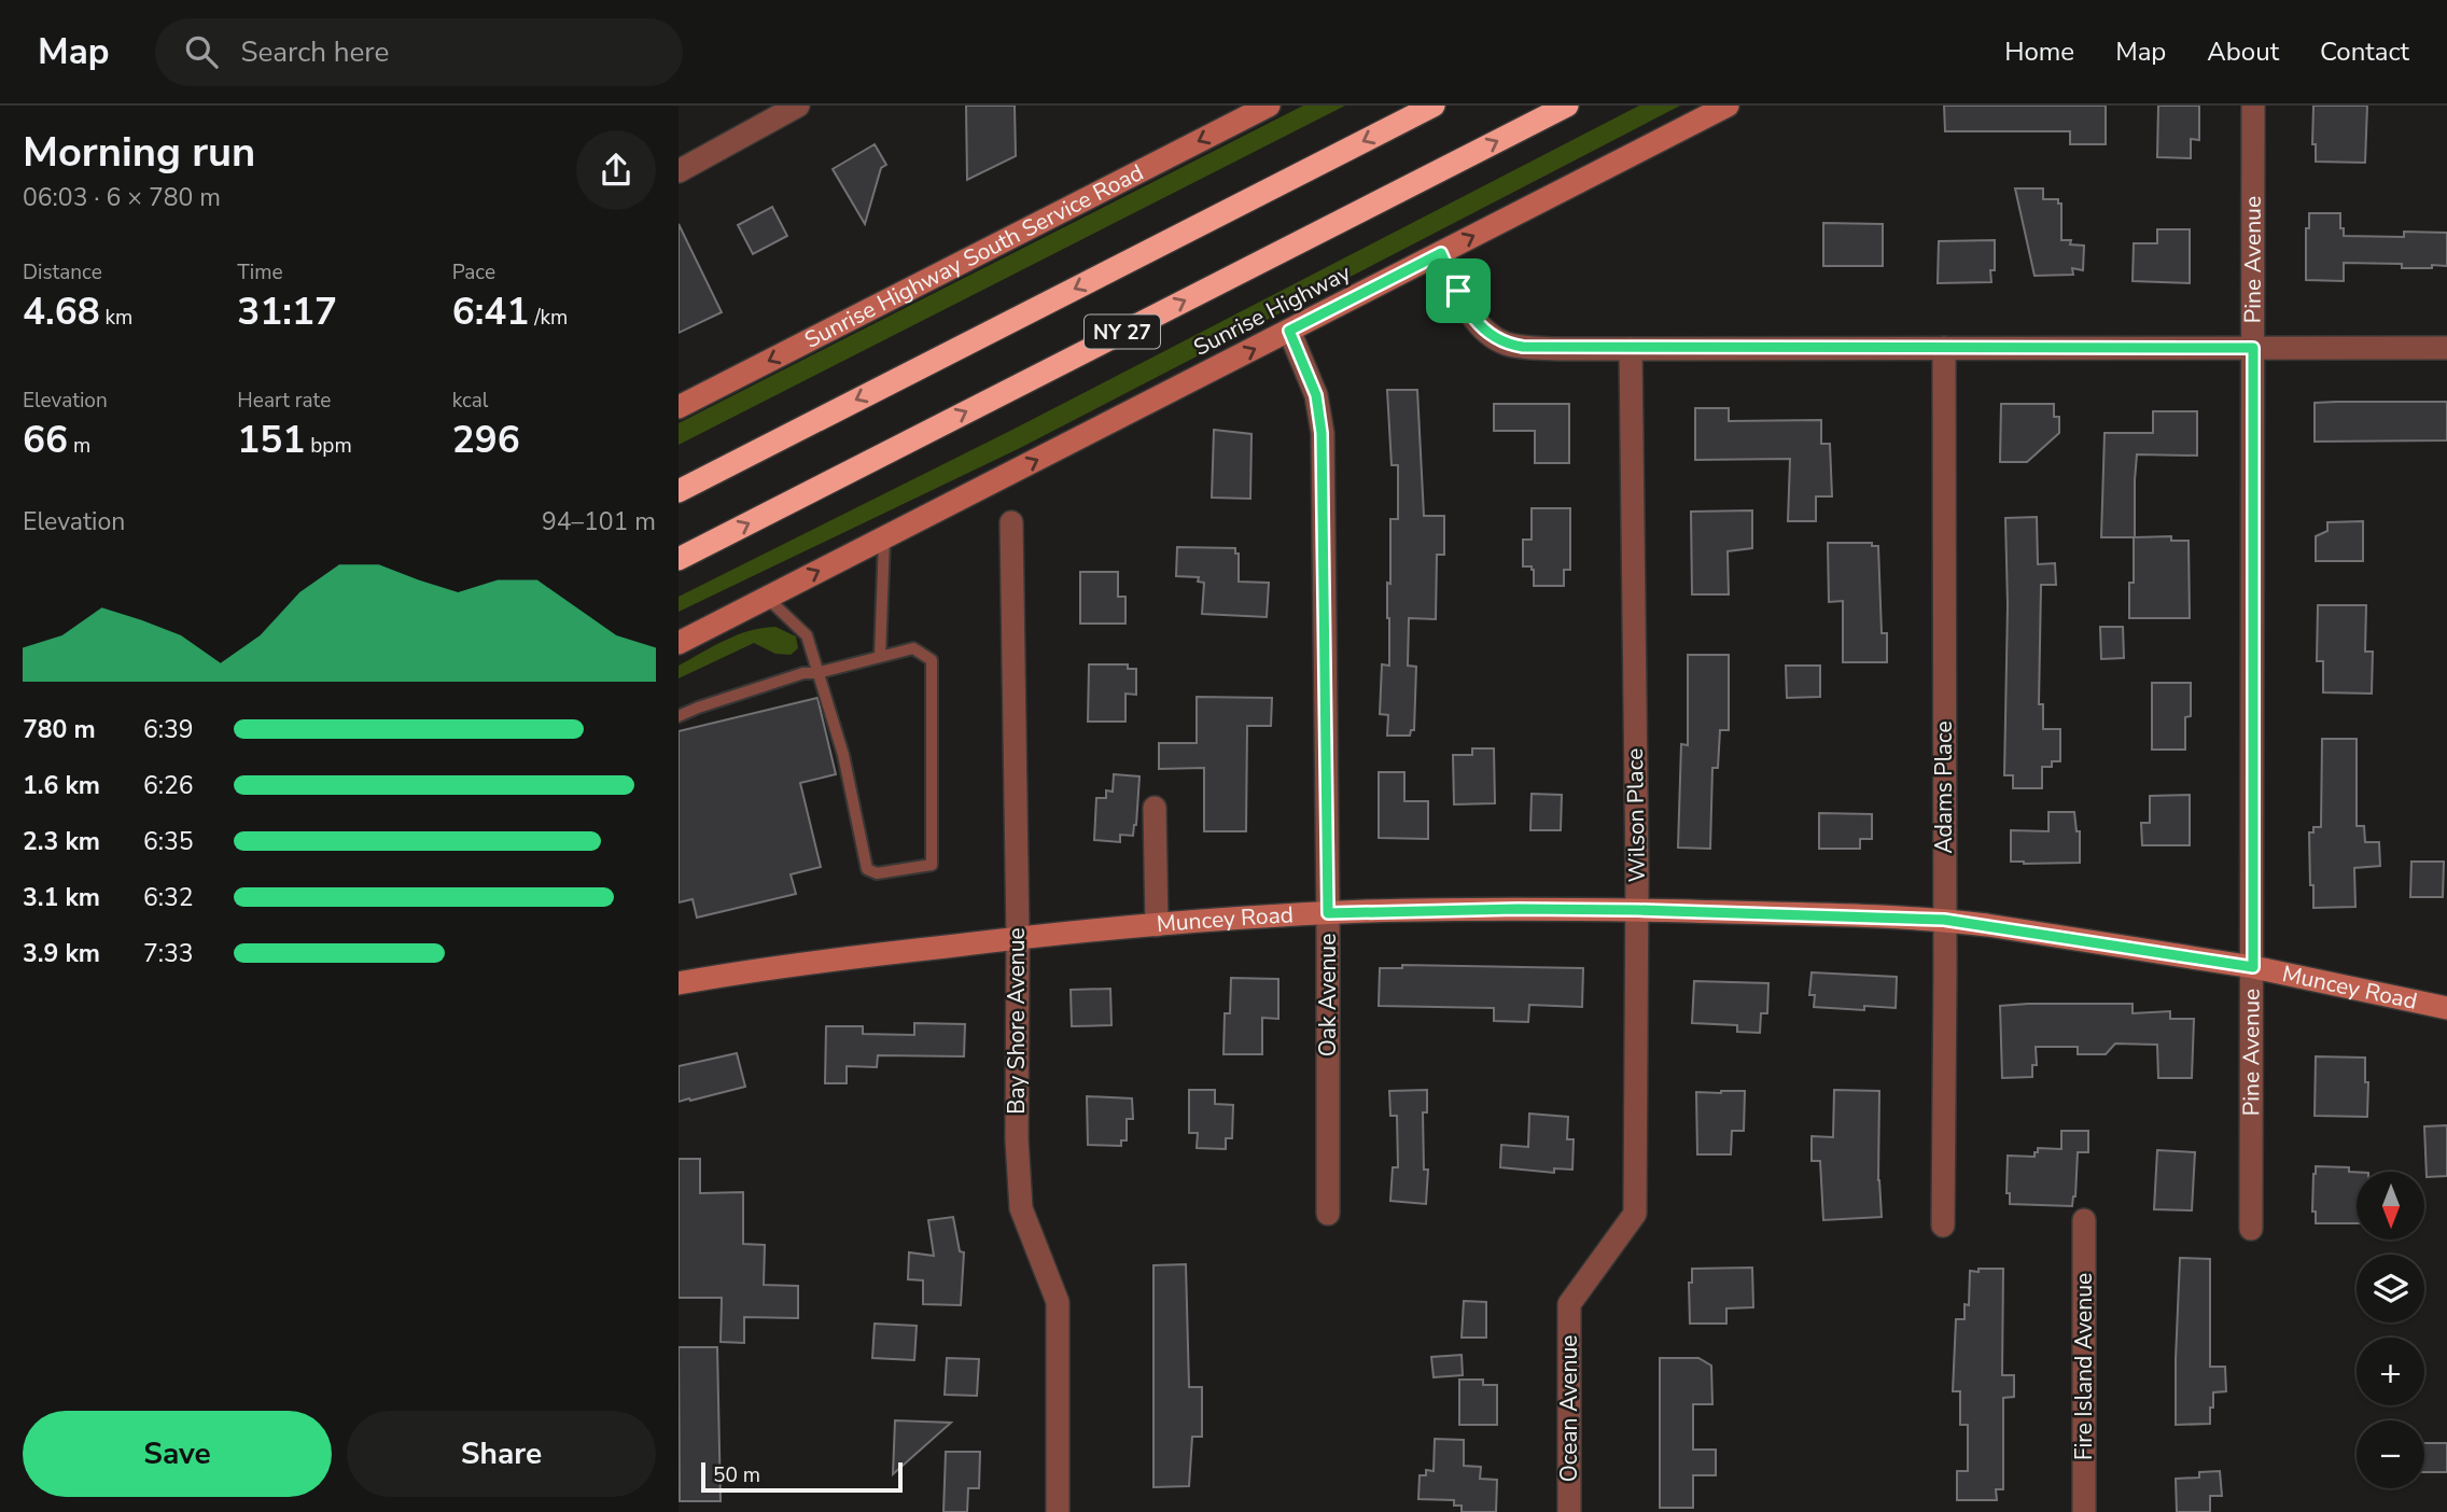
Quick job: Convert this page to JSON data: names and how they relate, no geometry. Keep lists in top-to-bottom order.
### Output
{
  "streets": {
    "highway": ["NY 27"],
    "main road": ["Sunrise Highway South Service Road", "Sunrise Highway", "Muncey Road"],
    "street": [
      "Pine Avenue",
      "Adams Place",
      "Wilson Place",
      "Oak Avenue",
      "Bay Shore Avenue",
      "Fire Island Avenue",
      "Ocean Avenue"
    ]
  },
  "crossings": [
    ["Pine Avenue", "Muncey Road"],
    ["Sunrise Highway", "Oak Avenue"],
    ["Adams Place", "Muncey Road"],
    ["Wilson Place", "Muncey Road"],
    ["Wilson Place", "Ocean Avenue"],
    ["Muncey Road", "Oak Avenue"],
    ["Muncey Road", "Bay Shore Avenue"]
  ],
  "one_way": ["Sunrise Highway South Service Road", "Sunrise Highway"],
  "scale_bar": "50 m",
  "north": "bottom",
  "page": {
    "header": "Map",
    "search": "Search here",
    "nav": [
      "Home",
      "Map",
      "About",
      "Contact"
    ],
    "heading": ["Morning run", "06:03 · 6 × 780 m"],
    "stats": [
      ["Distance", "4.68 km"],
      ["Time", "31:17"],
      ["Pace", "6:41 /km"],
      ["Elevation", "66 m"],
      ["Heart rate", "151 bpm"],
      ["kcal", "296"]
    ],
    "chart": ["Elevation", "94–101 m"],
    "list": [
      {
        "name": "780 m",
        "note": "6:39"
      },
      {
        "name": "1.6 km",
        "note": "6:26"
      },
      {
        "name": "2.3 km",
        "note": "6:35"
      },
      {
        "name": "3.1 km",
        "note": "6:32"
      },
      {
        "name": "3.9 km",
        "note": "7:33"
      }
    ],
    "map_buttons": ["+", "−"],
    "buttons": ["Save", "Share"],
    "scale": "50 m"
  }
}
